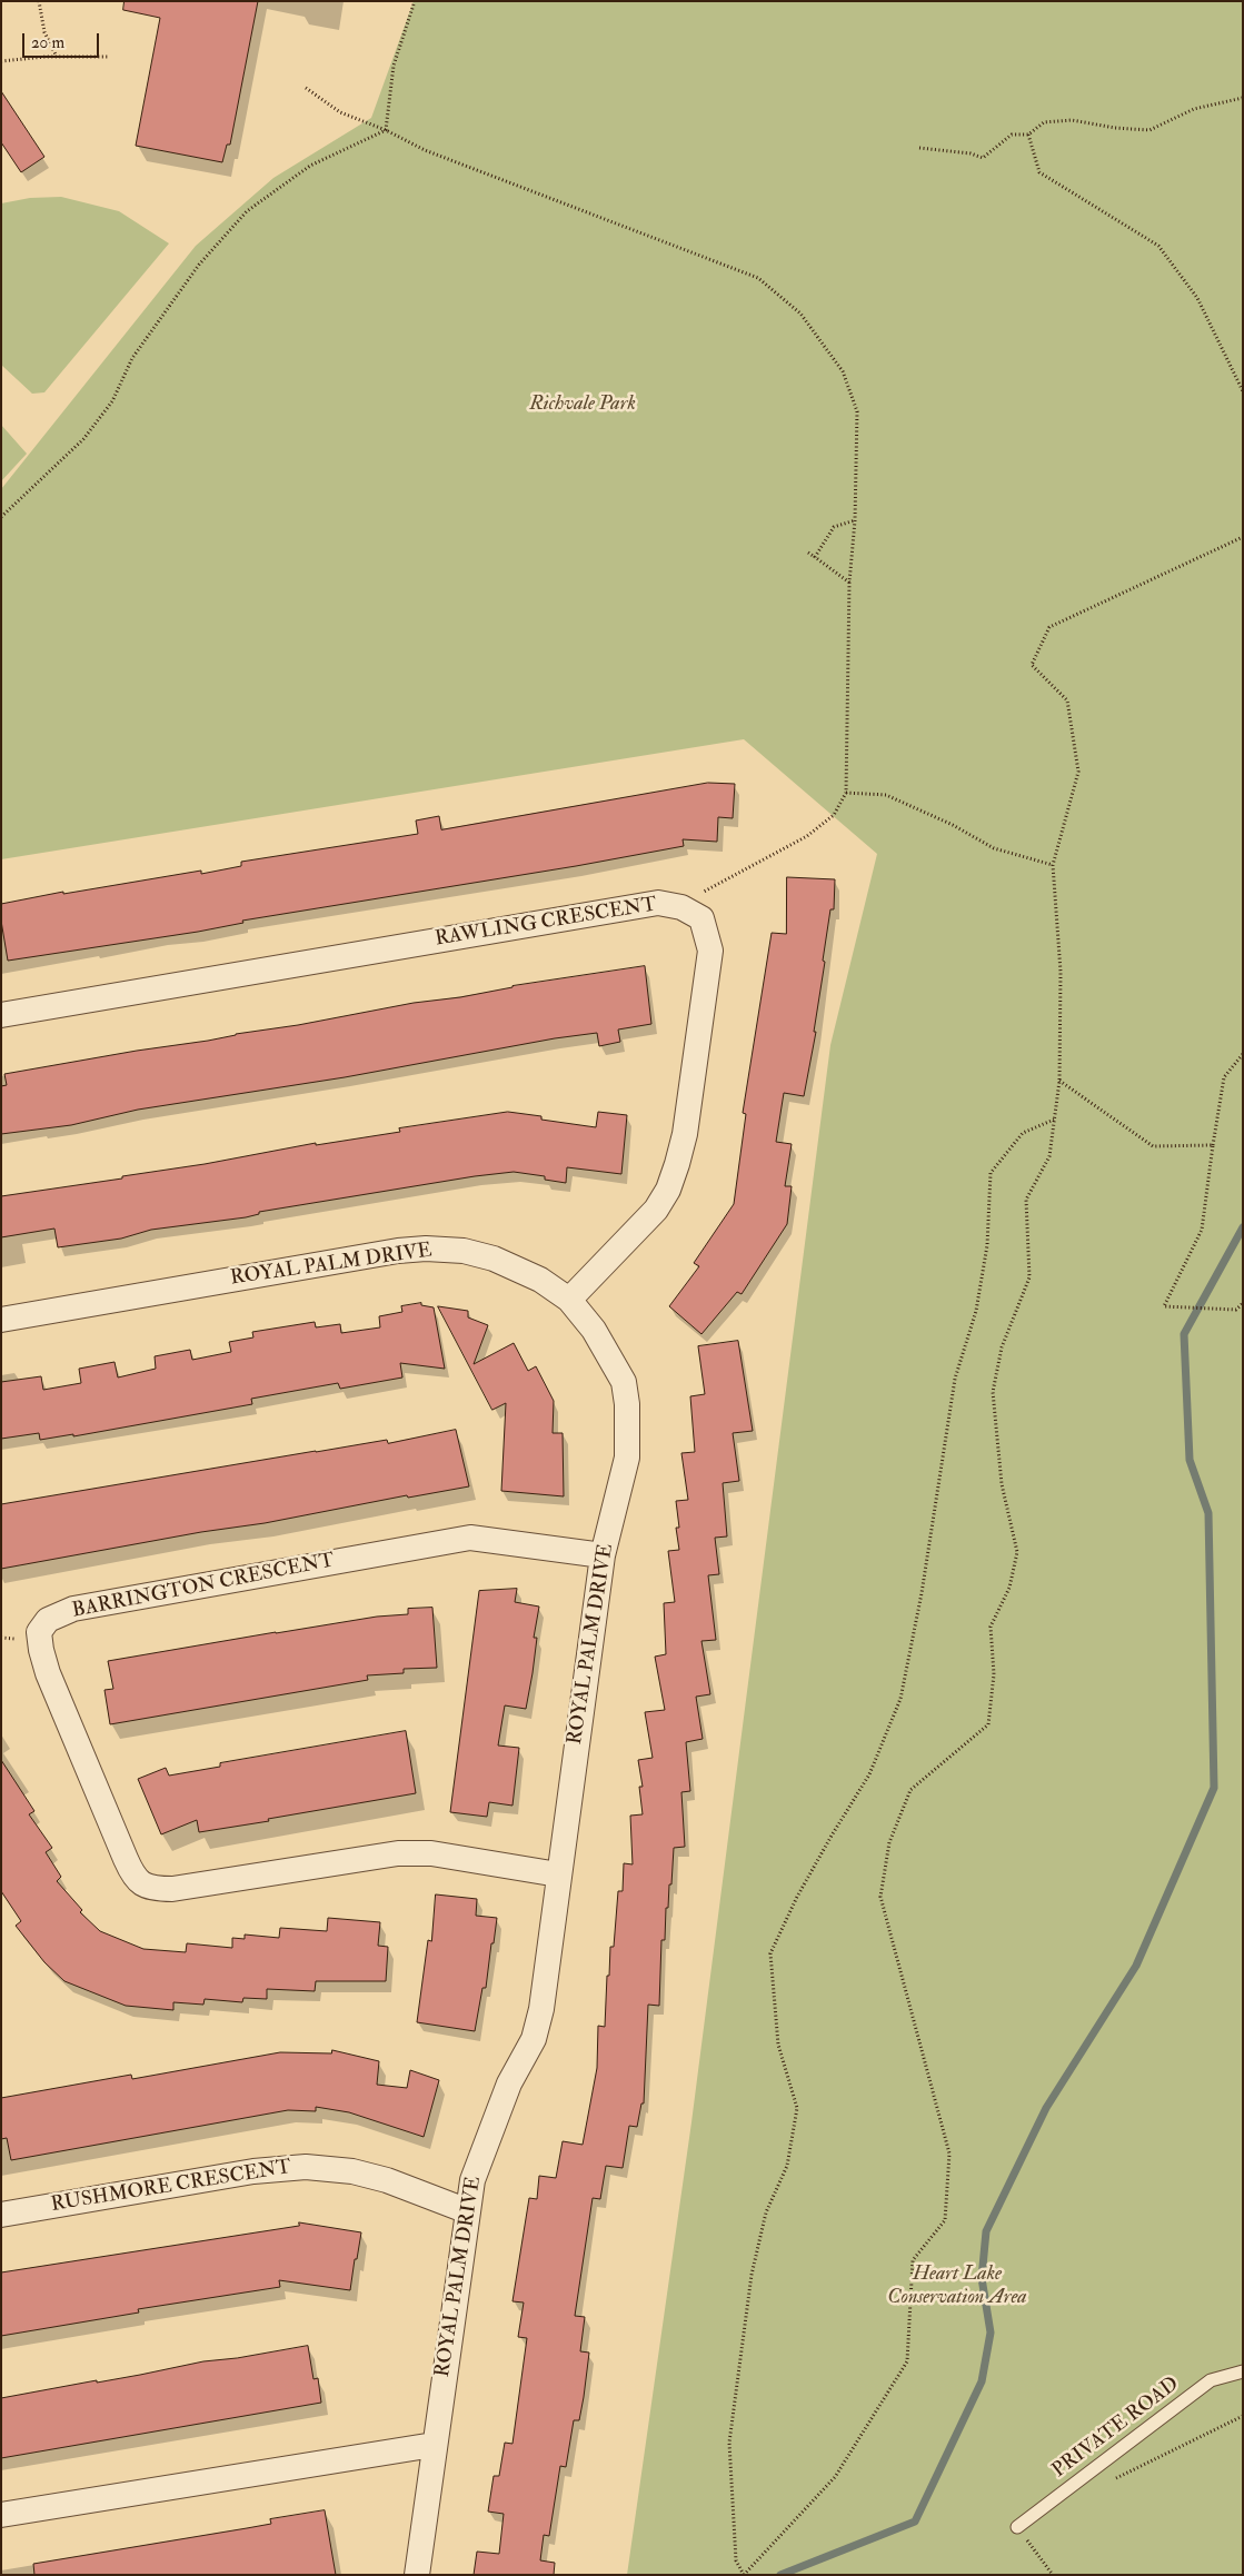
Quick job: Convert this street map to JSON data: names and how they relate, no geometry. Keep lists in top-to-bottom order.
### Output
{
  "streets": {
    "street": [
      "RAWLING CRESCENT",
      "ROYAL PALM DRIVE",
      "BARRINGTON CRESCENT",
      "RUSHMORE CRESCENT"
    ],
    "lane": ["PRIVATE ROAD"]
  },
  "crossings": [
    ["ROYAL PALM DRIVE", "BARRINGTON CRESCENT"],
    ["ROYAL PALM DRIVE", "RUSHMORE CRESCENT"]
  ],
  "parks": ["Richvale Park", "Heart Lake Conservation Area"],
  "scale_bar": "20 m"
}
